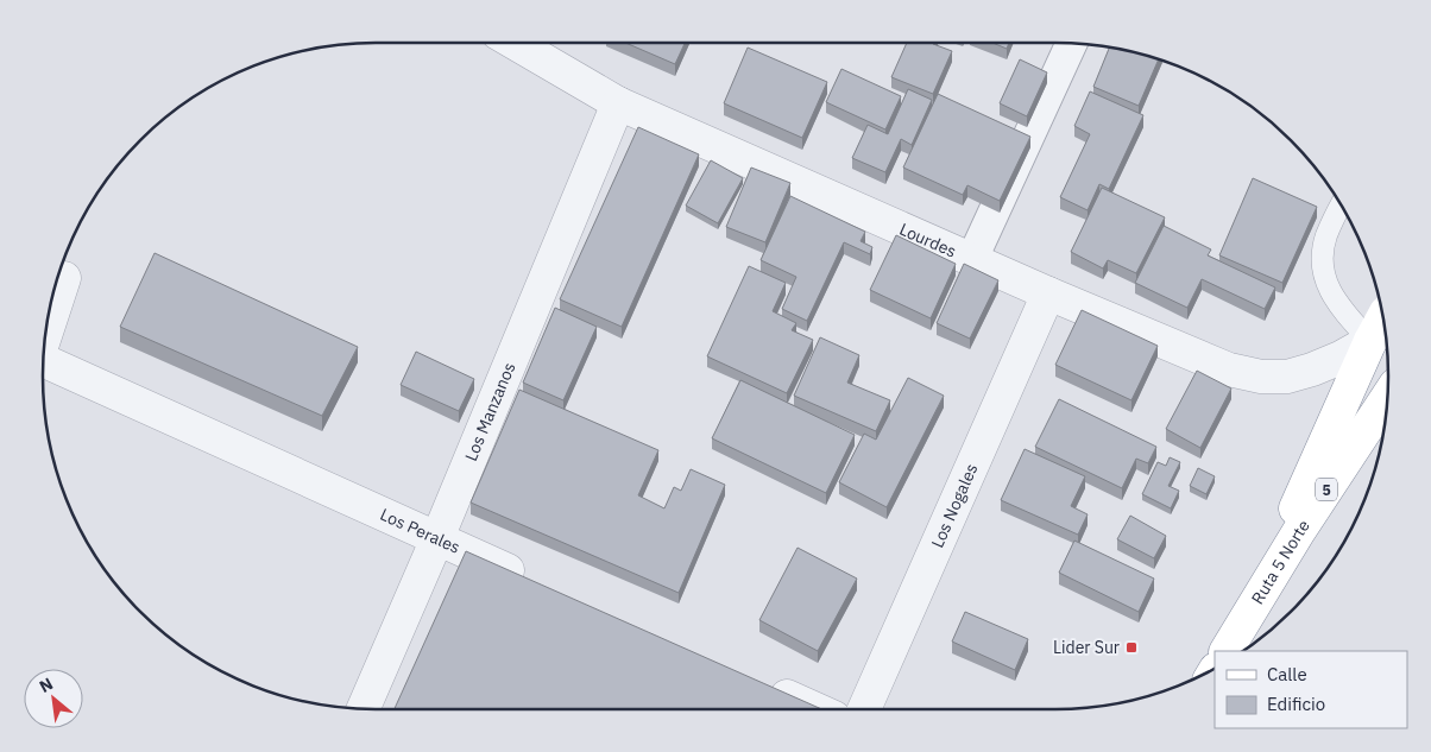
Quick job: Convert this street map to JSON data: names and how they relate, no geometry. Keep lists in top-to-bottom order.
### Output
{
  "streets": {
    "main road": ["5", "Ruta 5 Norte"],
    "street": [
      "Lourdes",
      "Los Manzanos",
      "Los Nogales",
      "Los Perales"
    ]
  },
  "crossings": [
    ["Lourdes", "Los Manzanos"],
    ["Lourdes", "Los Nogales"],
    ["Los Manzanos", "Los Perales"]
  ],
  "places": {
    "transit": ["Lider Sur"]
  },
  "legend": ["Calle", "Edificio"],
  "north": "top left"
}
